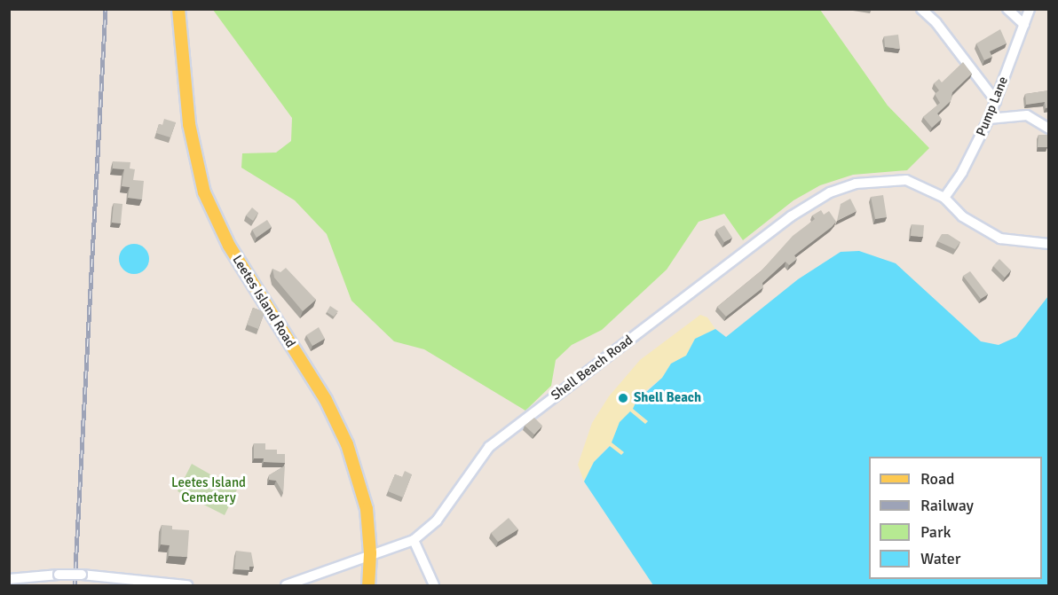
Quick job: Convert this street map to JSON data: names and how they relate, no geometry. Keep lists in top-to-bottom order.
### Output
{
  "streets": {
    "main road": ["Leetes Island Road"],
    "street": ["Pump Lane", "Shell Beach Road"]
  },
  "crossings": [
    ["Pump Lane", "Shell Beach Road"],
    ["Leetes Island Road", "Shell Beach Road"]
  ],
  "parks": ["Leetes Island Cemetery"],
  "places": ["Shell Beach"],
  "legend": [
    "Road",
    "Railway",
    "Park",
    "Water"
  ]
}
